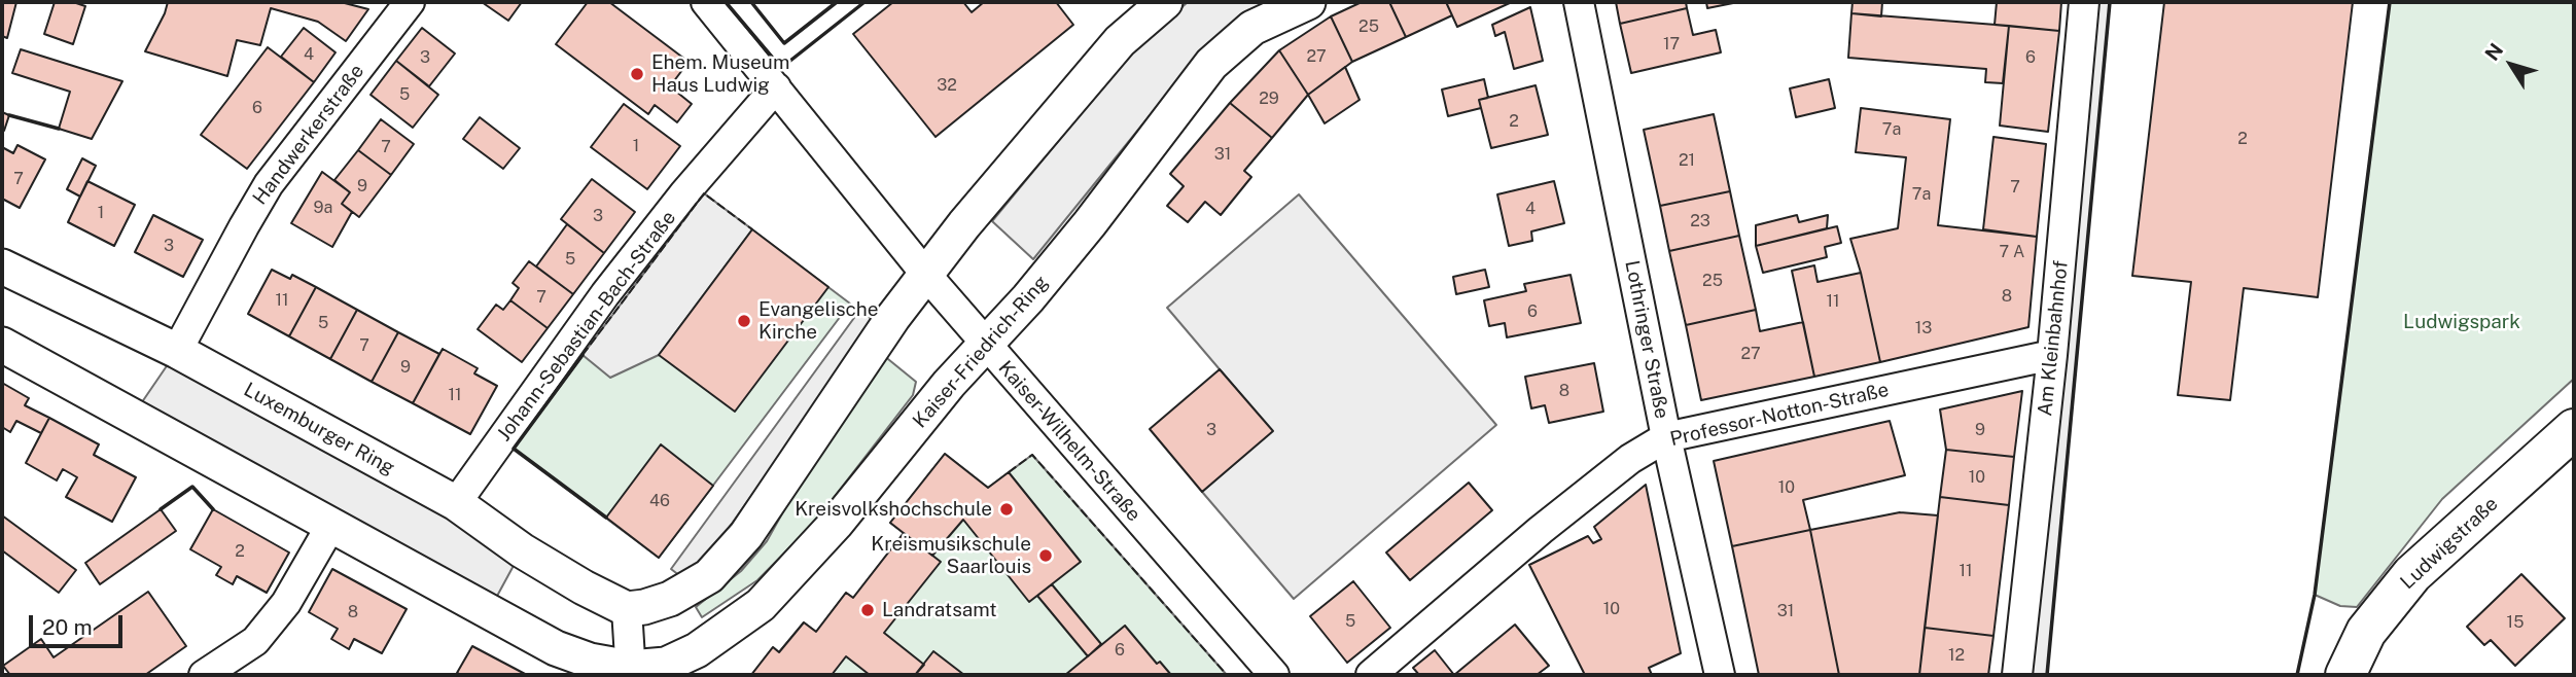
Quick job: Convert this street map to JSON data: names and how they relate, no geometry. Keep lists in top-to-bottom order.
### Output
{
  "streets": {
    "main road": ["Ludwigstraße"],
    "street": [
      "Handwerkerstraße",
      "Johann-Sebastian-Bach-Straße",
      "Am Kleinbahnhof",
      "Lothringer Straße",
      "Kaiser-Friedrich-Ring",
      "Professor-Notton-Straße",
      "Luxemburger Ring",
      "Kaiser-Wilhelm-Straße"
    ]
  },
  "crossings": [
    ["Handwerkerstraße", "Luxemburger Ring"],
    ["Johann-Sebastian-Bach-Straße", "Luxemburger Ring"],
    ["Johann-Sebastian-Bach-Straße", "Kaiser-Wilhelm-Straße"],
    ["Am Kleinbahnhof", "Professor-Notton-Straße"],
    ["Lothringer Straße", "Professor-Notton-Straße"],
    ["Kaiser-Friedrich-Ring", "Kaiser-Wilhelm-Straße"]
  ],
  "parks": ["Ludwigspark"],
  "places": [
    "Ehem. Museum Haus Ludwig",
    "Evangelische Kirche",
    "Kreisvolkshochschule",
    "Kreismusikschule Saarlouis",
    "Landratsamt"
  ],
  "house_numbers": [
    "25",
    "17",
    "4",
    "27",
    "3",
    "6",
    "32",
    "5",
    "29",
    "6",
    "2",
    "7a",
    "2",
    "1",
    "7",
    "31",
    "21",
    "7",
    "9",
    "7",
    "7a",
    "9a",
    "4",
    "1",
    "3",
    "23",
    "3",
    "7 A",
    "5",
    "25",
    "8",
    "7",
    "11",
    "11",
    "6",
    "5",
    "13",
    "7",
    "27",
    "9",
    "8",
    "11",
    "3",
    "9",
    "10",
    "10",
    "46",
    "2",
    "11",
    "10",
    "31",
    "8",
    "5",
    "15",
    "6",
    "12"
  ],
  "scale_bar": "20 m",
  "north": "top left"
}
